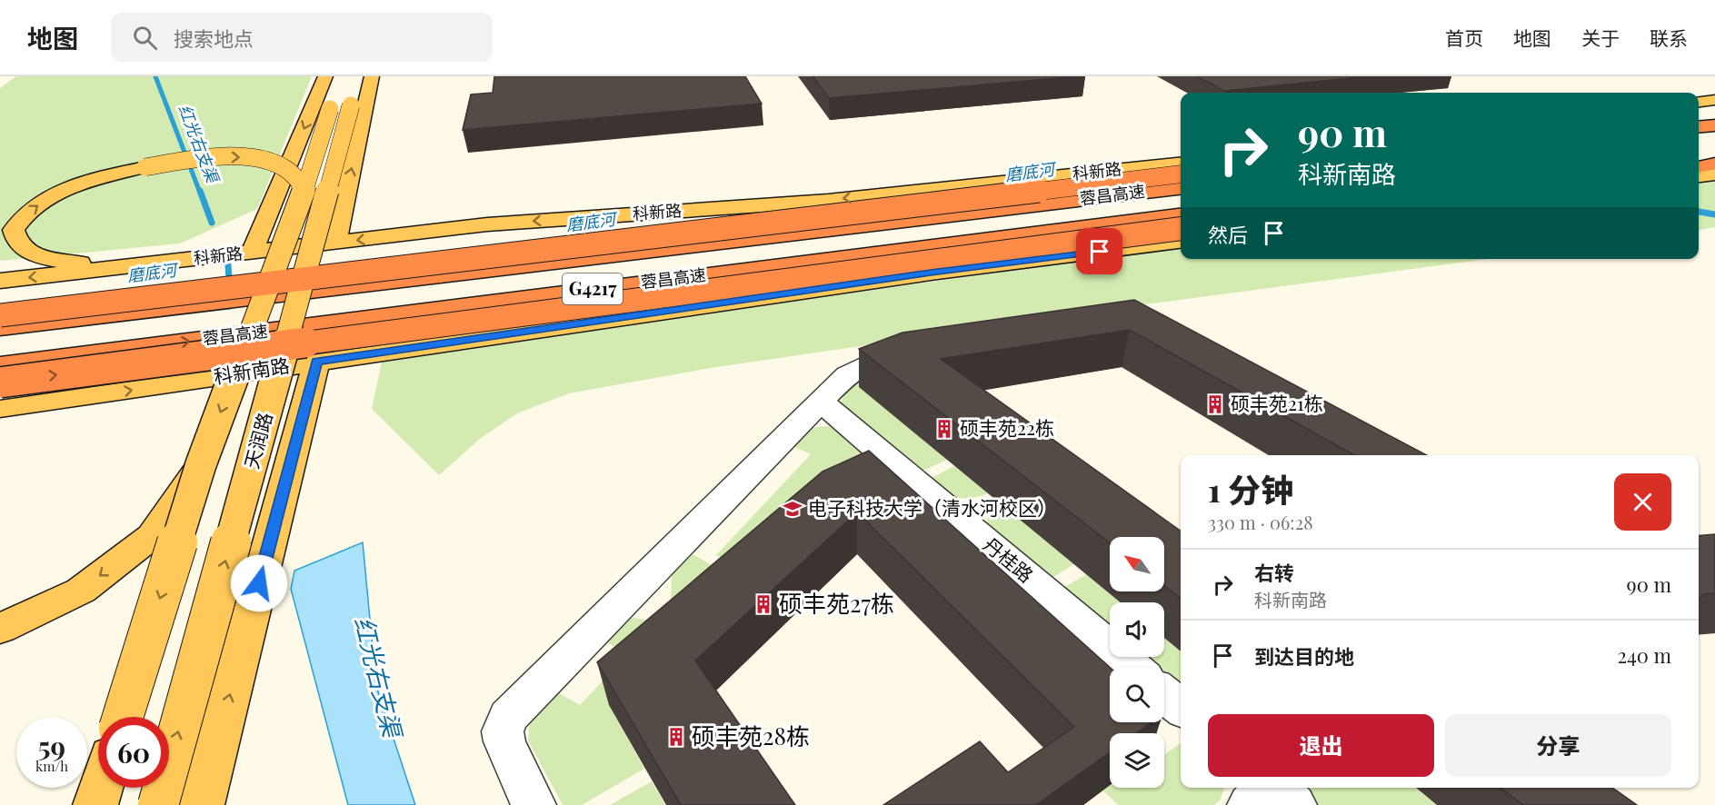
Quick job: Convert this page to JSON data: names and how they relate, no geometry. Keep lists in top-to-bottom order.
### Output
{
  "streets": {
    "highway": ["蓉昌高速", "G4217"],
    "main road": ["科新路", "科新南路", "天润路"],
    "street": ["丹桂路"]
  },
  "one_way": ["科新路"],
  "water": ["红光右支渠", "磨底河"],
  "places": {
    "building": [
      "硕丰苑21栋",
      "硕丰苑22栋",
      "硕丰苑27栋",
      "硕丰苑28栋"
    ],
    "school or university": ["电子科技大学（清水河校区）"]
  },
  "north": "top left",
  "page": {
    "header": "地图",
    "search": "搜索地点",
    "nav": [
      "首页",
      "地图",
      "关于",
      "联系"
    ],
    "turn": ["90 m", "科新南路"],
    "then": "然后",
    "heading": ["1 分钟", "330 m · 06:28"],
    "list": [
      {
        "name": "右转",
        "note": "科新南路",
        "value": "90 m"
      },
      {
        "name": "到达目的地",
        "value": "240 m"
      }
    ],
    "buttons": ["退出", "分享"],
    "speed": "59 km/h",
    "limit": "60"
  }
}
